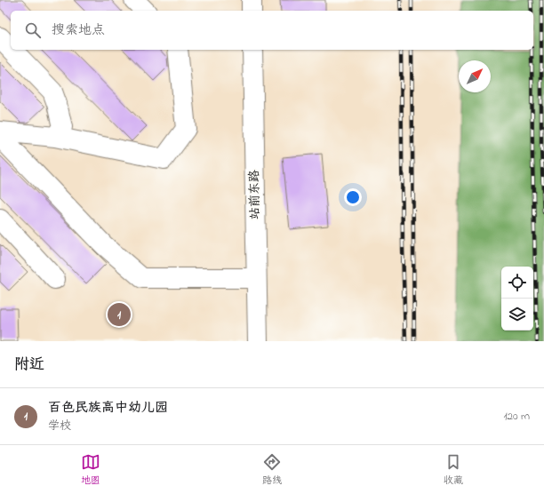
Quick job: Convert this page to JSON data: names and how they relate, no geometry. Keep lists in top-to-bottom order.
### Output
{
  "streets": {
    "street": ["站前东路"]
  },
  "north": "top right",
  "page": {
    "search": "搜索地点",
    "pins": "1",
    "heading": "附近",
    "list": [
      {
        "mark": "1",
        "name": "百色民族高中幼儿园",
        "note": "学校",
        "value": "120 m"
      }
    ],
    "nav": ["地图", "路线", "收藏"]
  }
}
